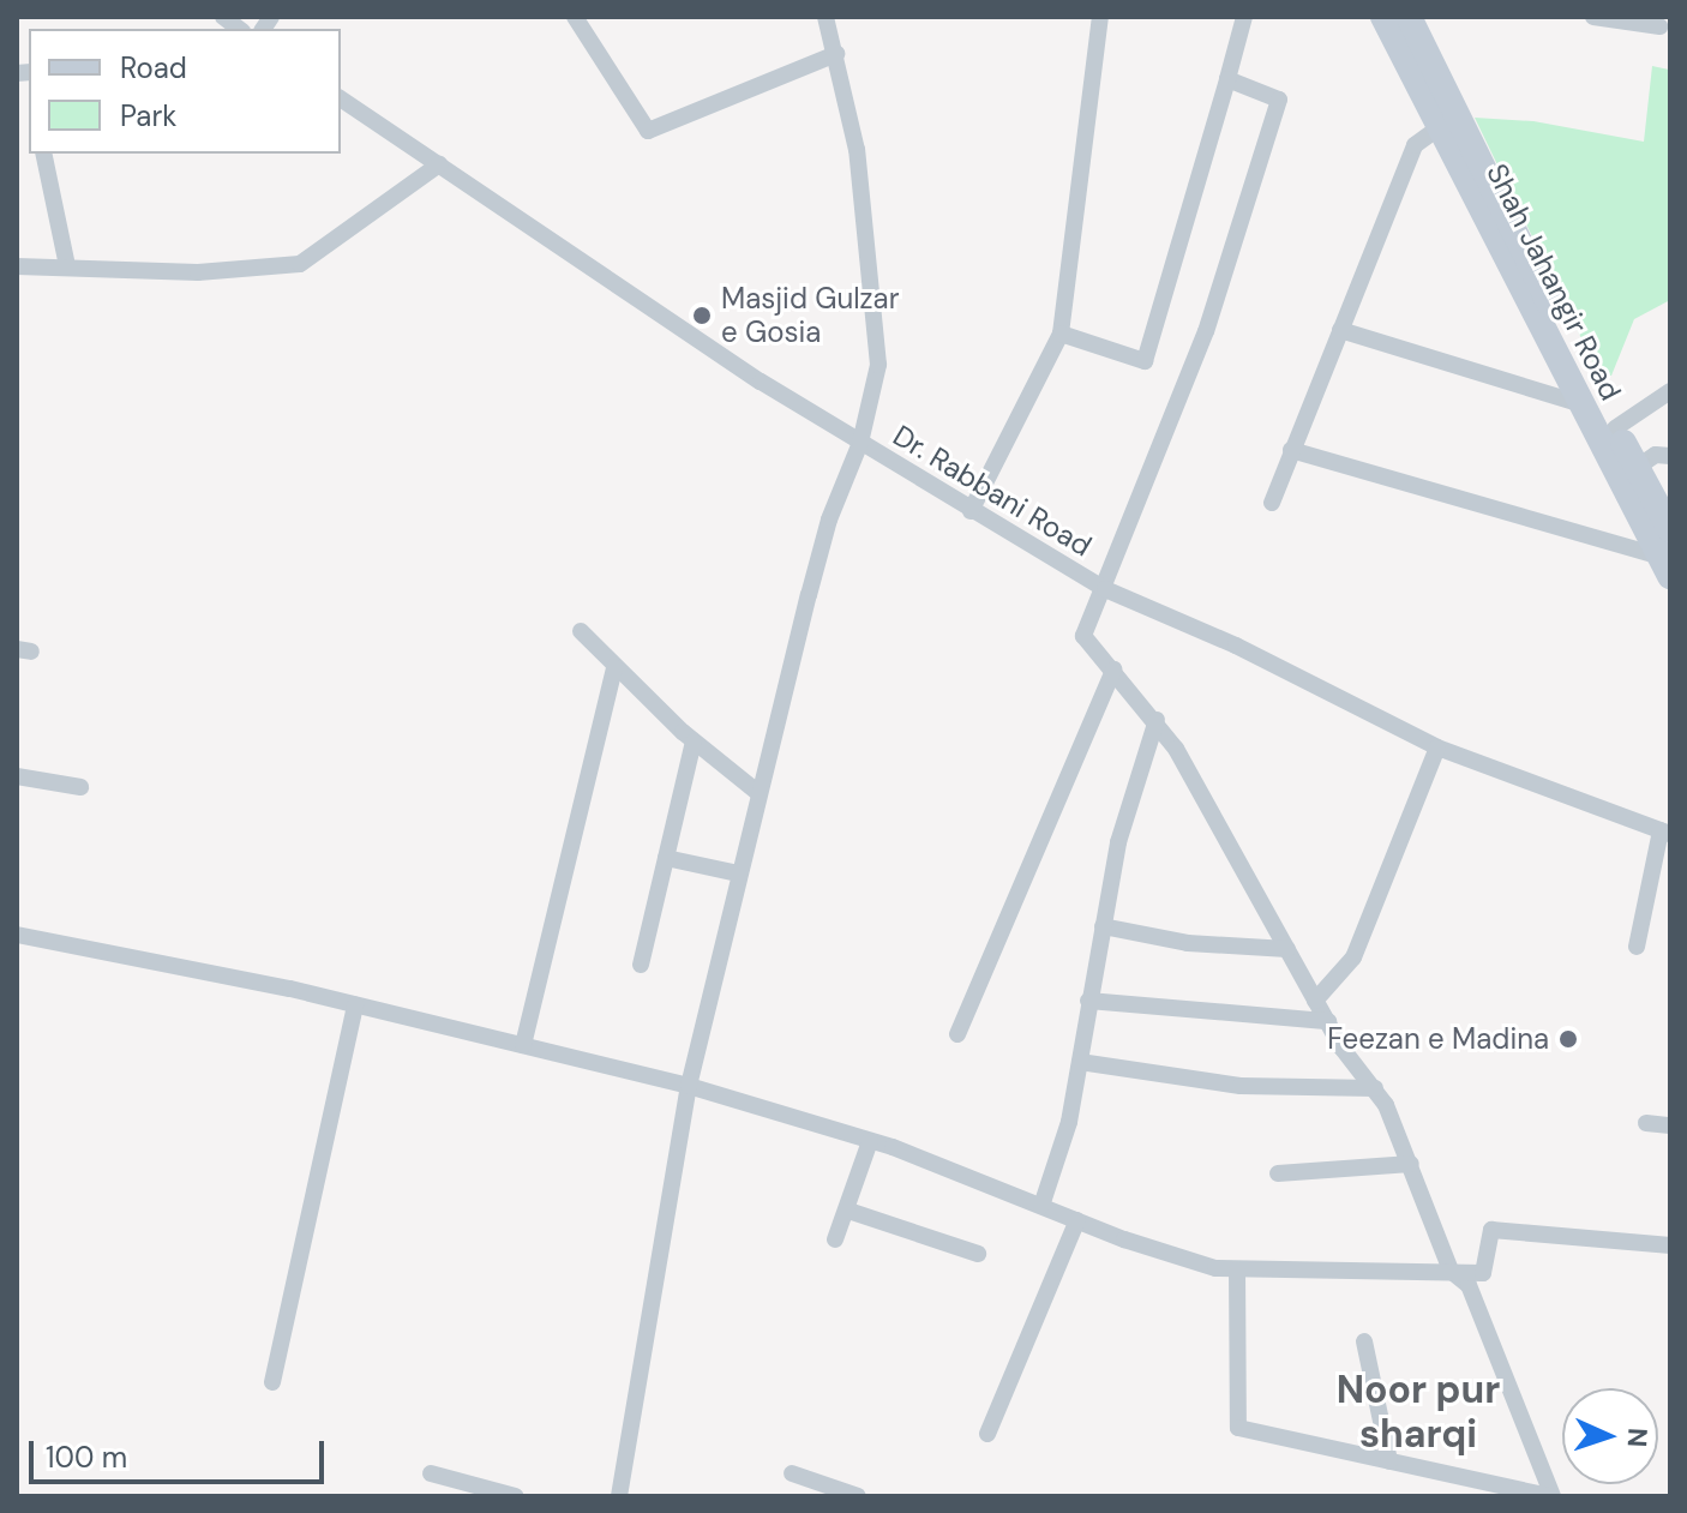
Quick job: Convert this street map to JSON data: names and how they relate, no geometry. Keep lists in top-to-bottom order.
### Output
{
  "streets": {
    "street": ["Shah Jahangir Road", "Dr. Rabbani Road"]
  },
  "districts": ["Noor pur sharqi"],
  "places": ["Masjid Gulzar e Gosia", "Feezan e Madina"],
  "legend": ["Road", "Park"],
  "scale_bar": "100 m",
  "north": "right"
}
